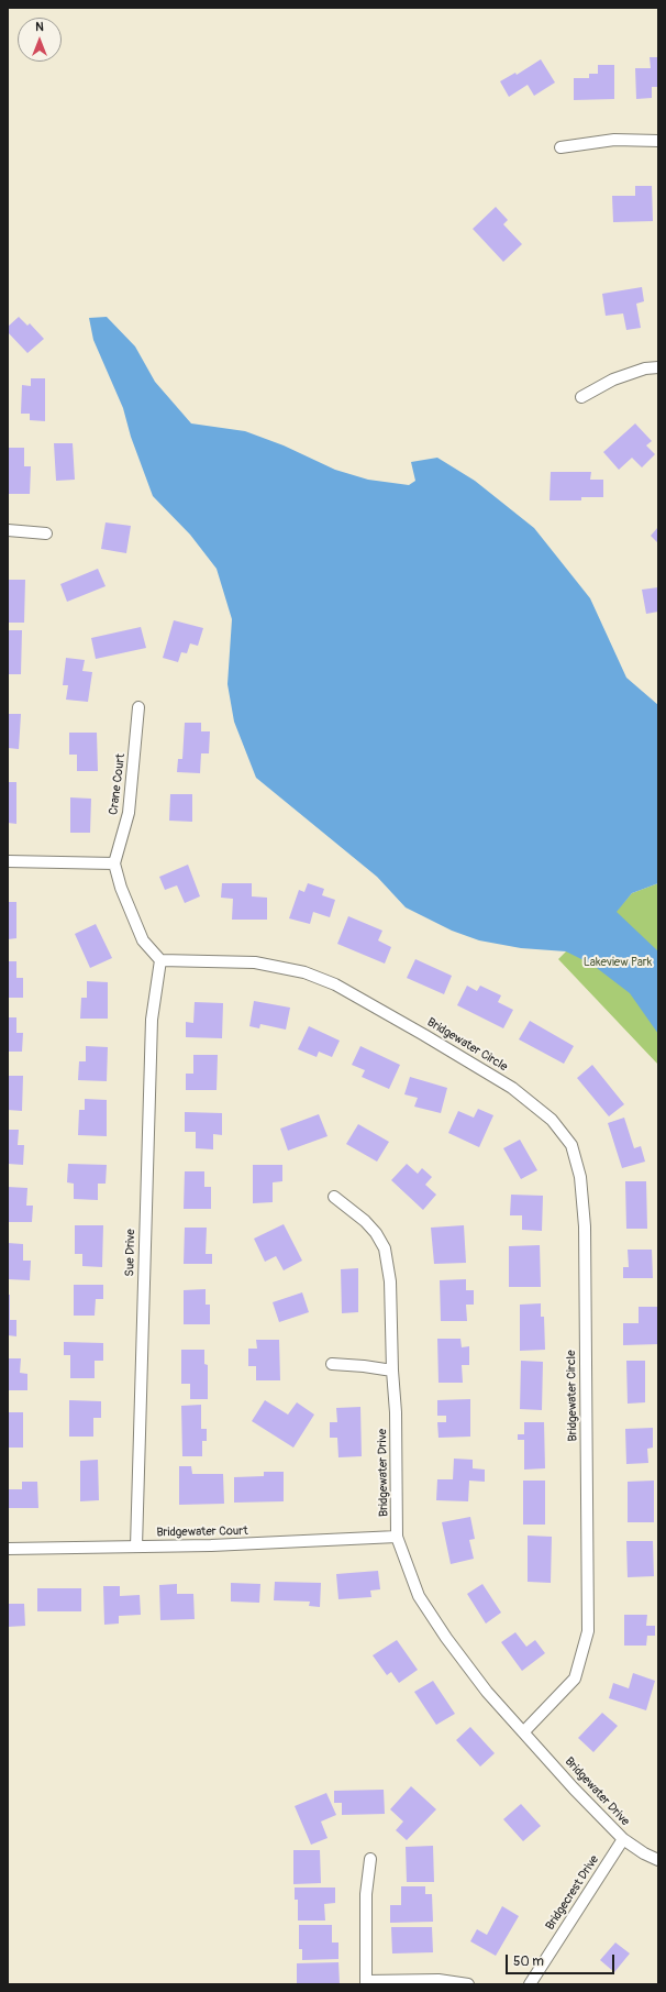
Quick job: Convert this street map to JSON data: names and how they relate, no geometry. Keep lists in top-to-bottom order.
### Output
{
  "streets": {
    "street": [
      "Crane Court",
      "Bridgewater Circle",
      "Sue Drive",
      "Bridgewater Drive",
      "Bridgewater Court",
      "Bridgecrest Drive"
    ]
  },
  "crossings": [
    ["Bridgewater Circle", "Sue Drive"],
    ["Bridgewater Circle", "Bridgewater Drive"],
    ["Sue Drive", "Bridgewater Court"],
    ["Bridgewater Drive", "Bridgewater Court"],
    ["Bridgewater Drive", "Bridgecrest Drive"]
  ],
  "parks": ["Lakeview Park"],
  "scale_bar": "50 m",
  "north": "top"
}
